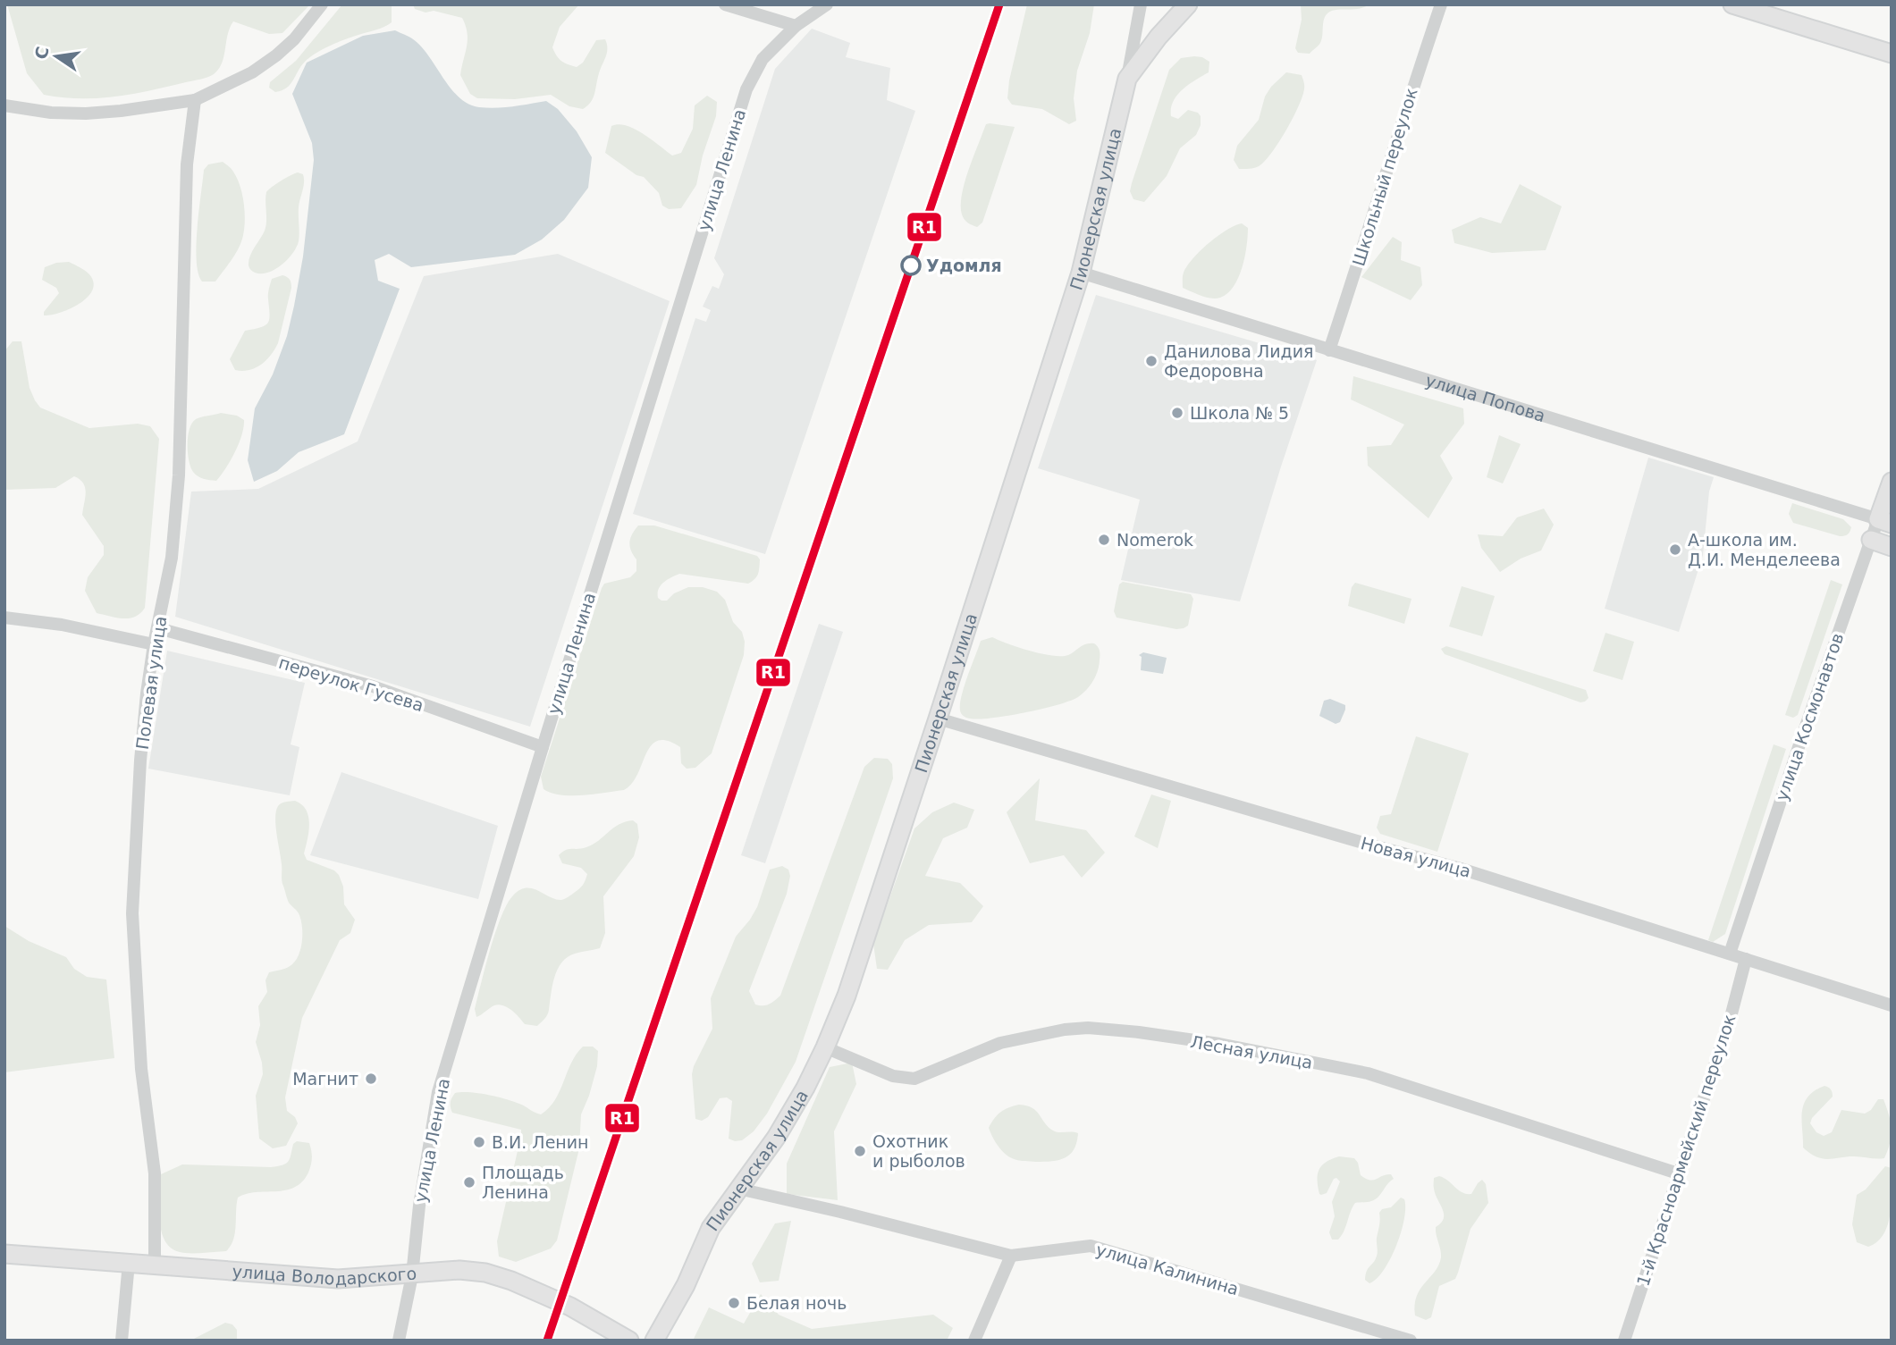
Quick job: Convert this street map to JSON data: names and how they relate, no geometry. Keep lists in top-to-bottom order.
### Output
{
  "streets": {
    "street": [
      "улица Ленина",
      "Школьный переулок",
      "Пионерская улица",
      "улица Попова",
      "Полевая улица",
      "переулок Гусева",
      "улица Космонавтов",
      "Новая улица",
      "Лесная улица",
      "1-й Красноармейский переулок",
      "улица Калинина",
      "улица Володарского"
    ]
  },
  "crossings": [
    ["улица Ленина", "переулок Гусева"],
    ["улица Ленина", "улица Володарского"],
    ["Школьный переулок", "улица Попова"],
    ["Пионерская улица", "улица Попова"],
    ["Пионерская улица", "Новая улица"],
    ["Пионерская улица", "Лесная улица"],
    ["Пионерская улица", "улица Калинина"],
    ["улица Попова", "улица Космонавтов"],
    ["Полевая улица", "переулок Гусева"],
    ["Полевая улица", "улица Володарского"],
    ["улица Космонавтов", "Новая улица"],
    ["Новая улица", "1-й Красноармейский переулок"],
    ["Лесная улица", "1-й Красноармейский переулок"]
  ],
  "places": [
    "Удомля",
    "Данилова Лидия Федоровна",
    "Школа № 5",
    "Nomerok",
    "А-школа им. Д.И. Менделеева",
    "Магнит",
    "В.И. Ленин",
    "Охотник и рыболов",
    "Площадь Ленина",
    "Белая ночь"
  ],
  "lines": ["transit line R1"],
  "north": "left"
}
